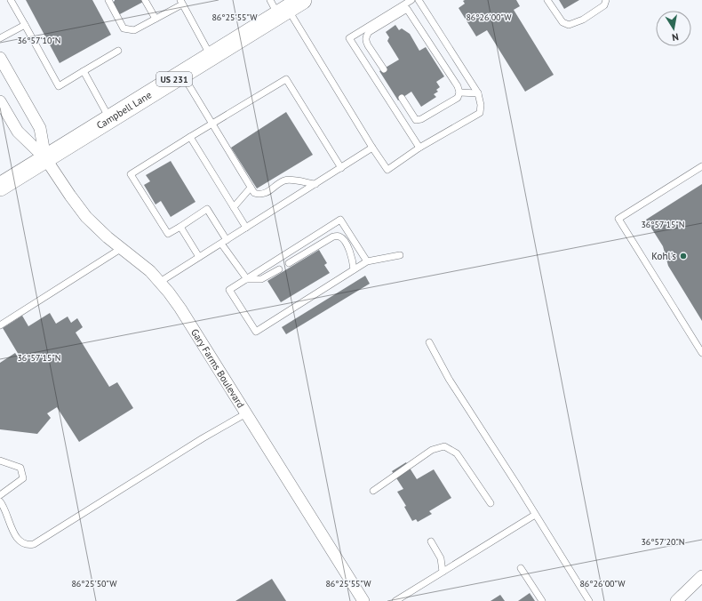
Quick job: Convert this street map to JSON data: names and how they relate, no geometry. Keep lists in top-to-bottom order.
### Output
{
  "streets": {
    "main road": ["US 231", "Campbell Lane"],
    "street": ["Gary Farms Boulevard"]
  },
  "crossings": [
    ["Campbell Lane", "Gary Farms Boulevard"]
  ],
  "places": ["Kohl's"],
  "north": "bottom",
  "coordinates": [
    "86°25'55\"W",
    "86°26'00\"W",
    "36°57'10\"N",
    "36°57'15\"N",
    "36°57'20\"N",
    "86°25'50\"W"
  ]
}
